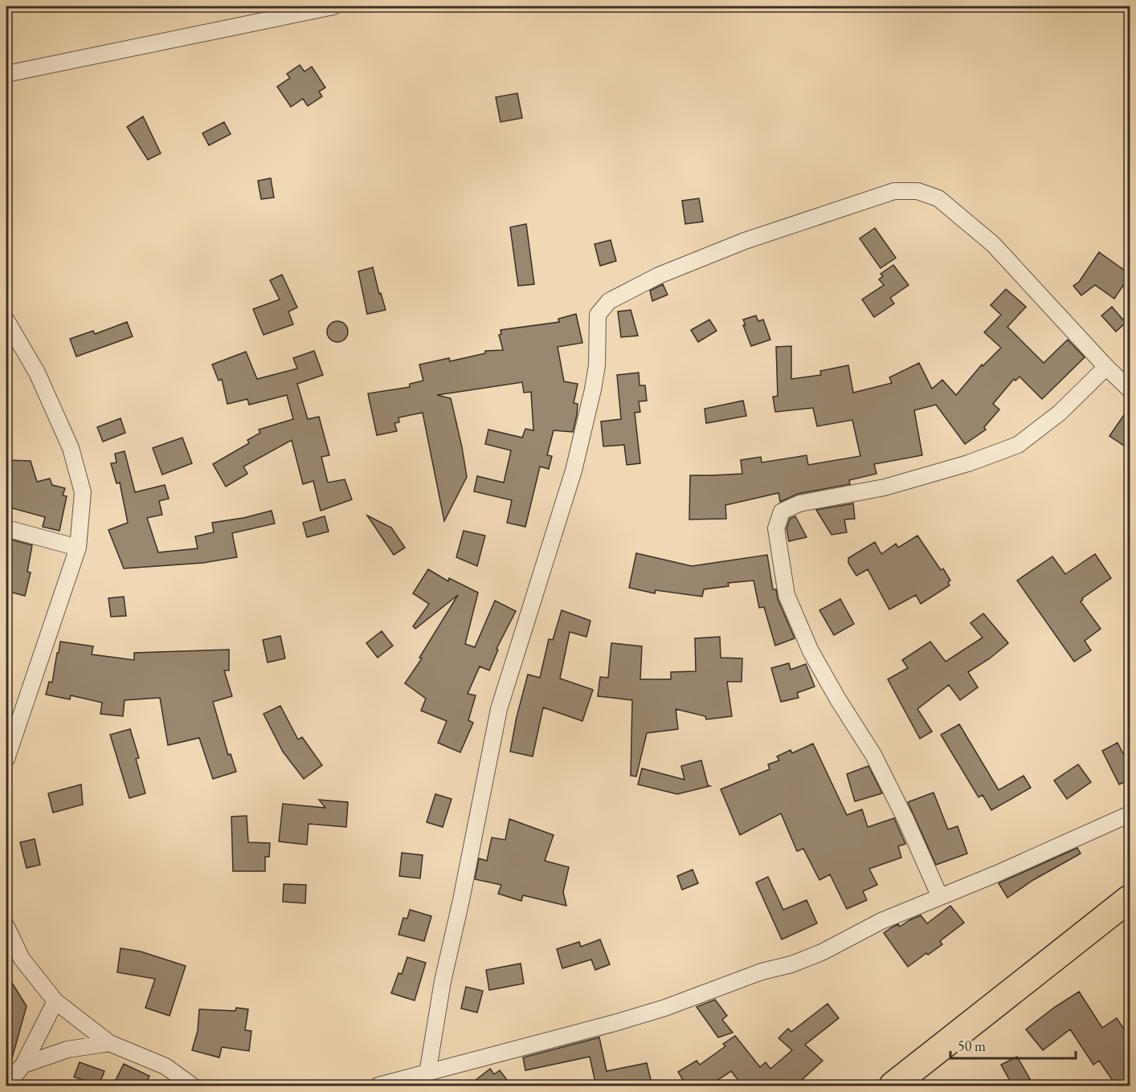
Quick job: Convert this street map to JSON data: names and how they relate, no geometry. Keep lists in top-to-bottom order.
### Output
{
  "scale_bar": "50 m"
}
